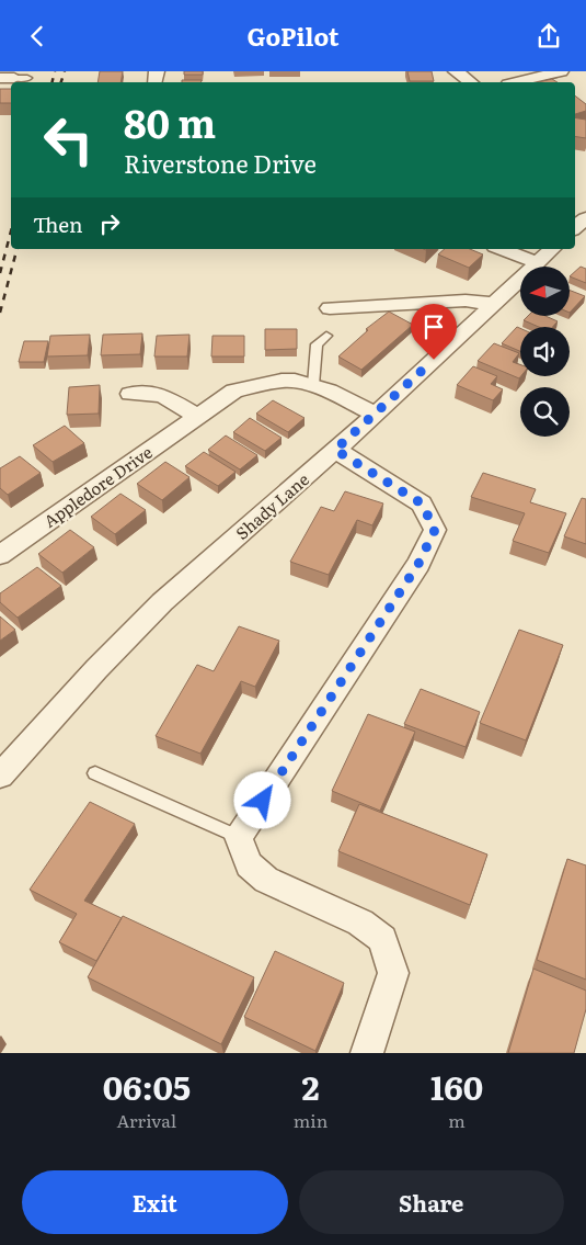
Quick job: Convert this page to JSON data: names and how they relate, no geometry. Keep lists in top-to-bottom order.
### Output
{
  "streets": {
    "street": ["Appledore Drive", "Shady Lane"]
  },
  "crossings": [
    ["Appledore Drive", "Shady Lane"]
  ],
  "north": "left",
  "page": {
    "header": "GoPilot",
    "turn": ["80 m", "Riverstone Drive"],
    "then": "Then",
    "eta": [
      "06:05",
      "Arrival",
      "2",
      "min",
      "160",
      "m"
    ],
    "buttons": ["Exit", "Share"]
  }
}
